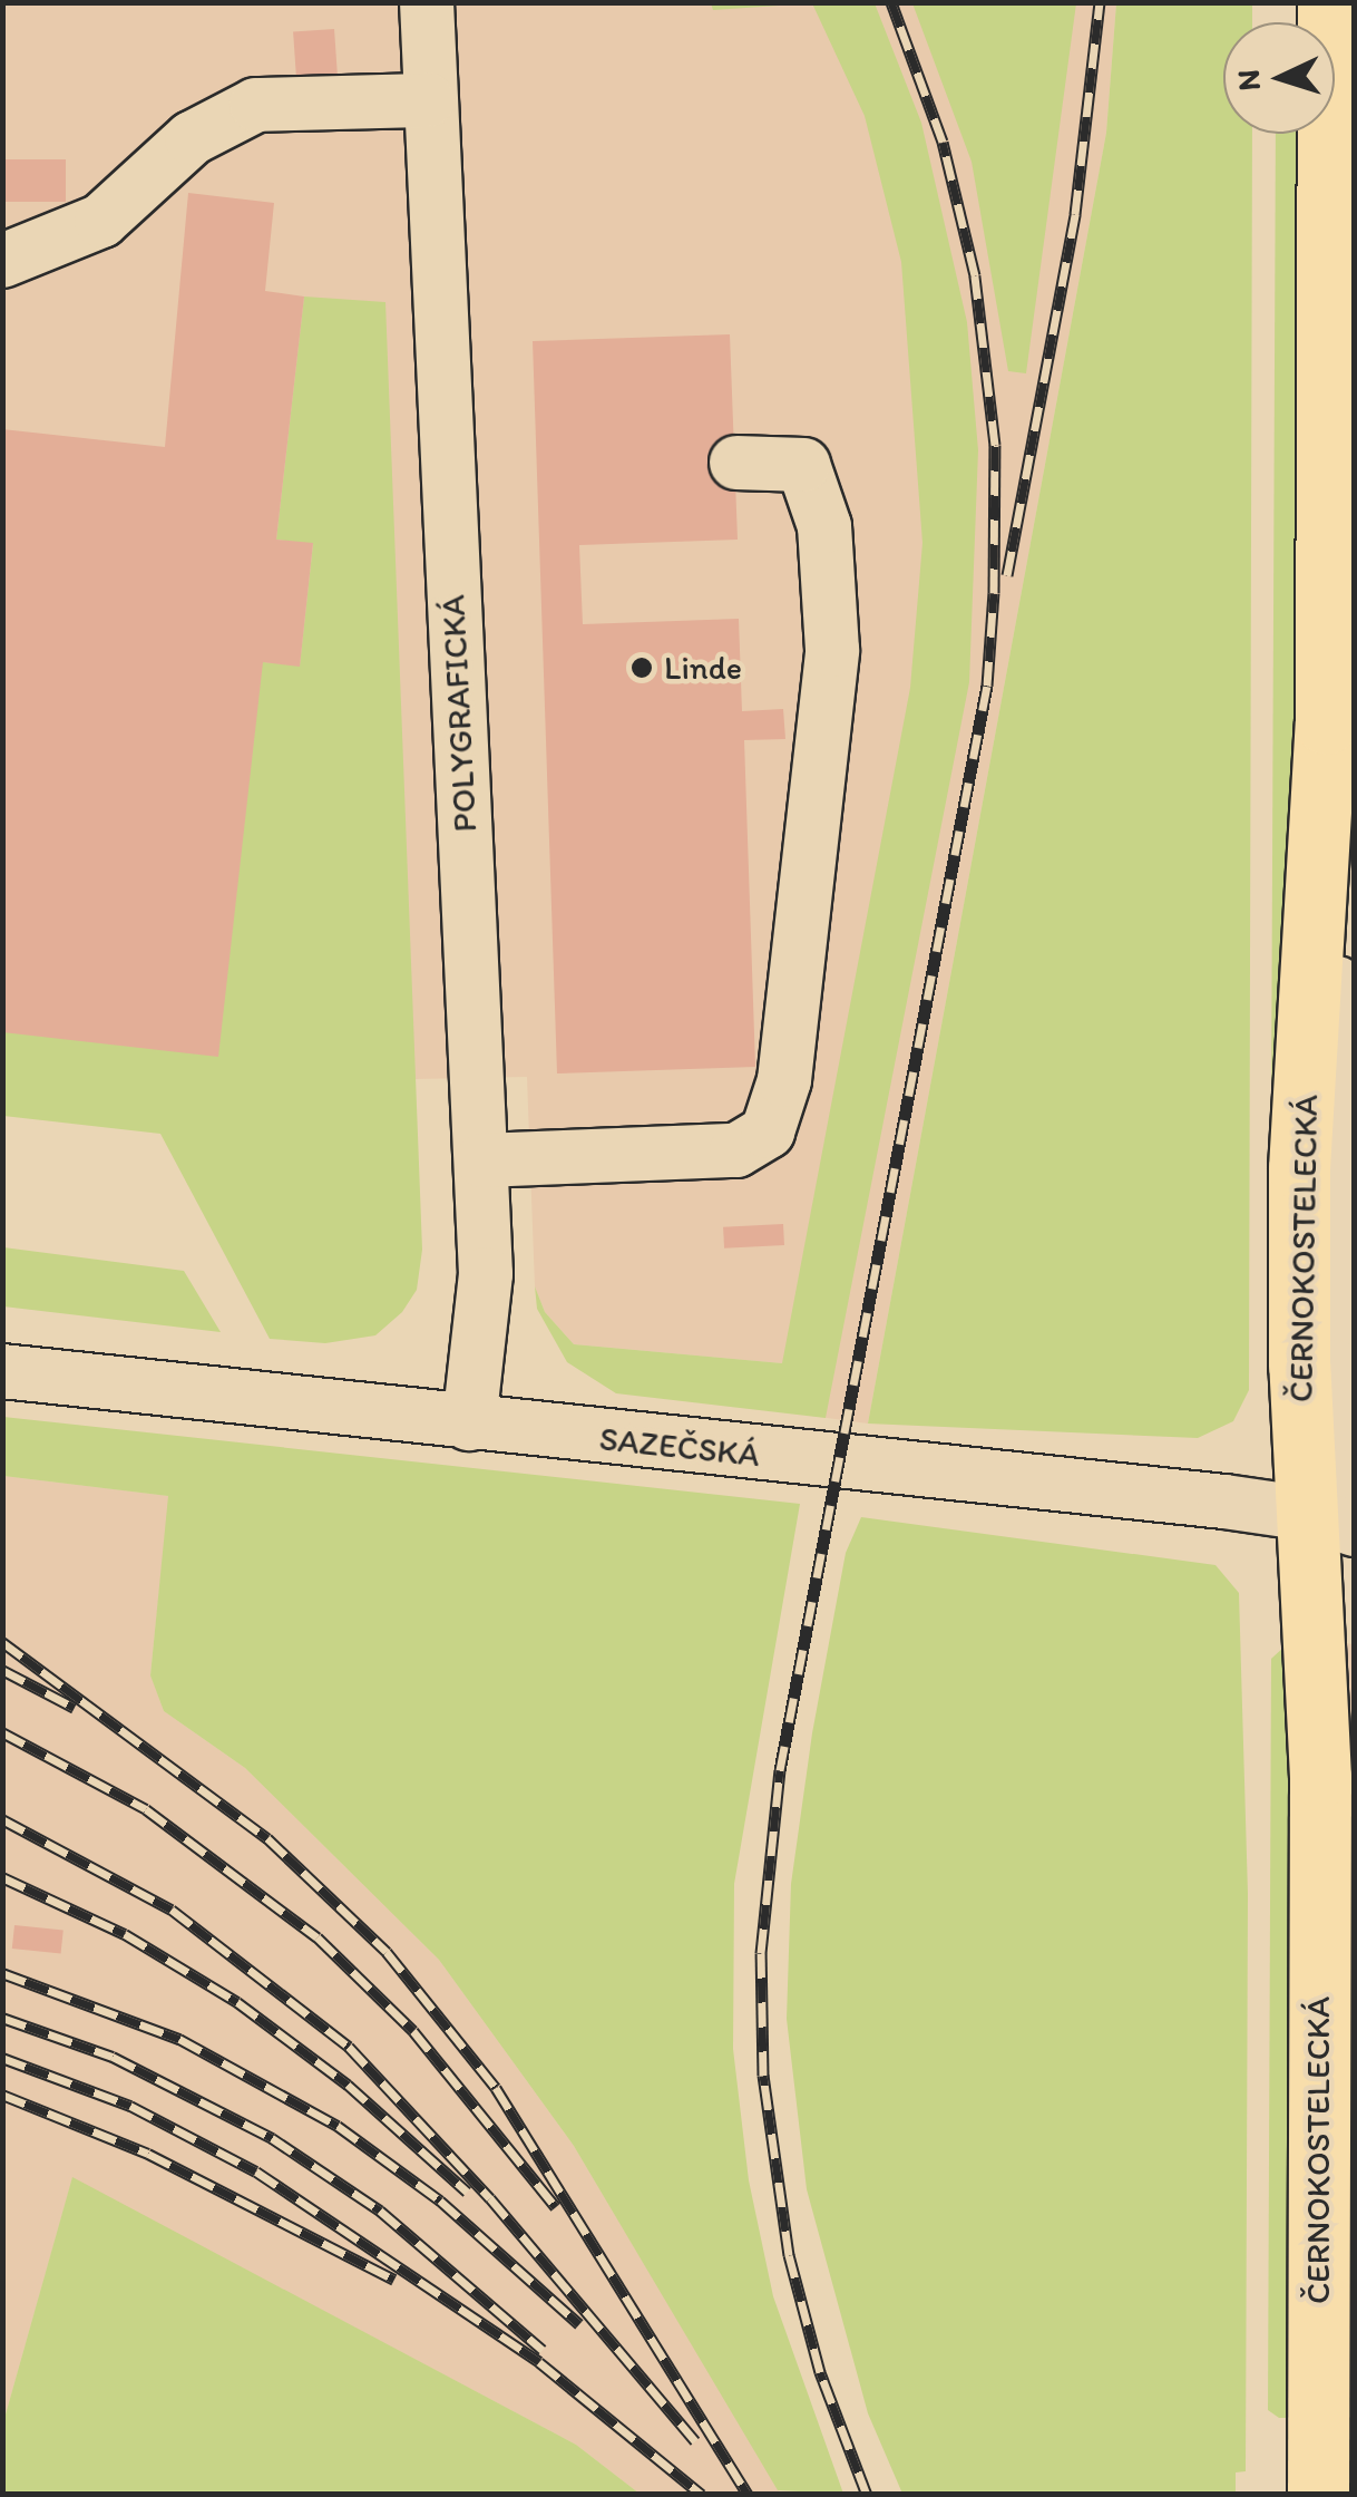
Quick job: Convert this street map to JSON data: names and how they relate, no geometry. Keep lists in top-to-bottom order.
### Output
{
  "streets": {
    "main road": ["ČERNOKOSTELECKÁ"],
    "street": ["POLYGRAFICKÁ", "SAZEČSKÁ"]
  },
  "crossings": [
    ["POLYGRAFICKÁ", "SAZEČSKÁ"],
    ["ČERNOKOSTELECKÁ", "SAZEČSKÁ"]
  ],
  "places": ["Linde"],
  "north": "left"
}
